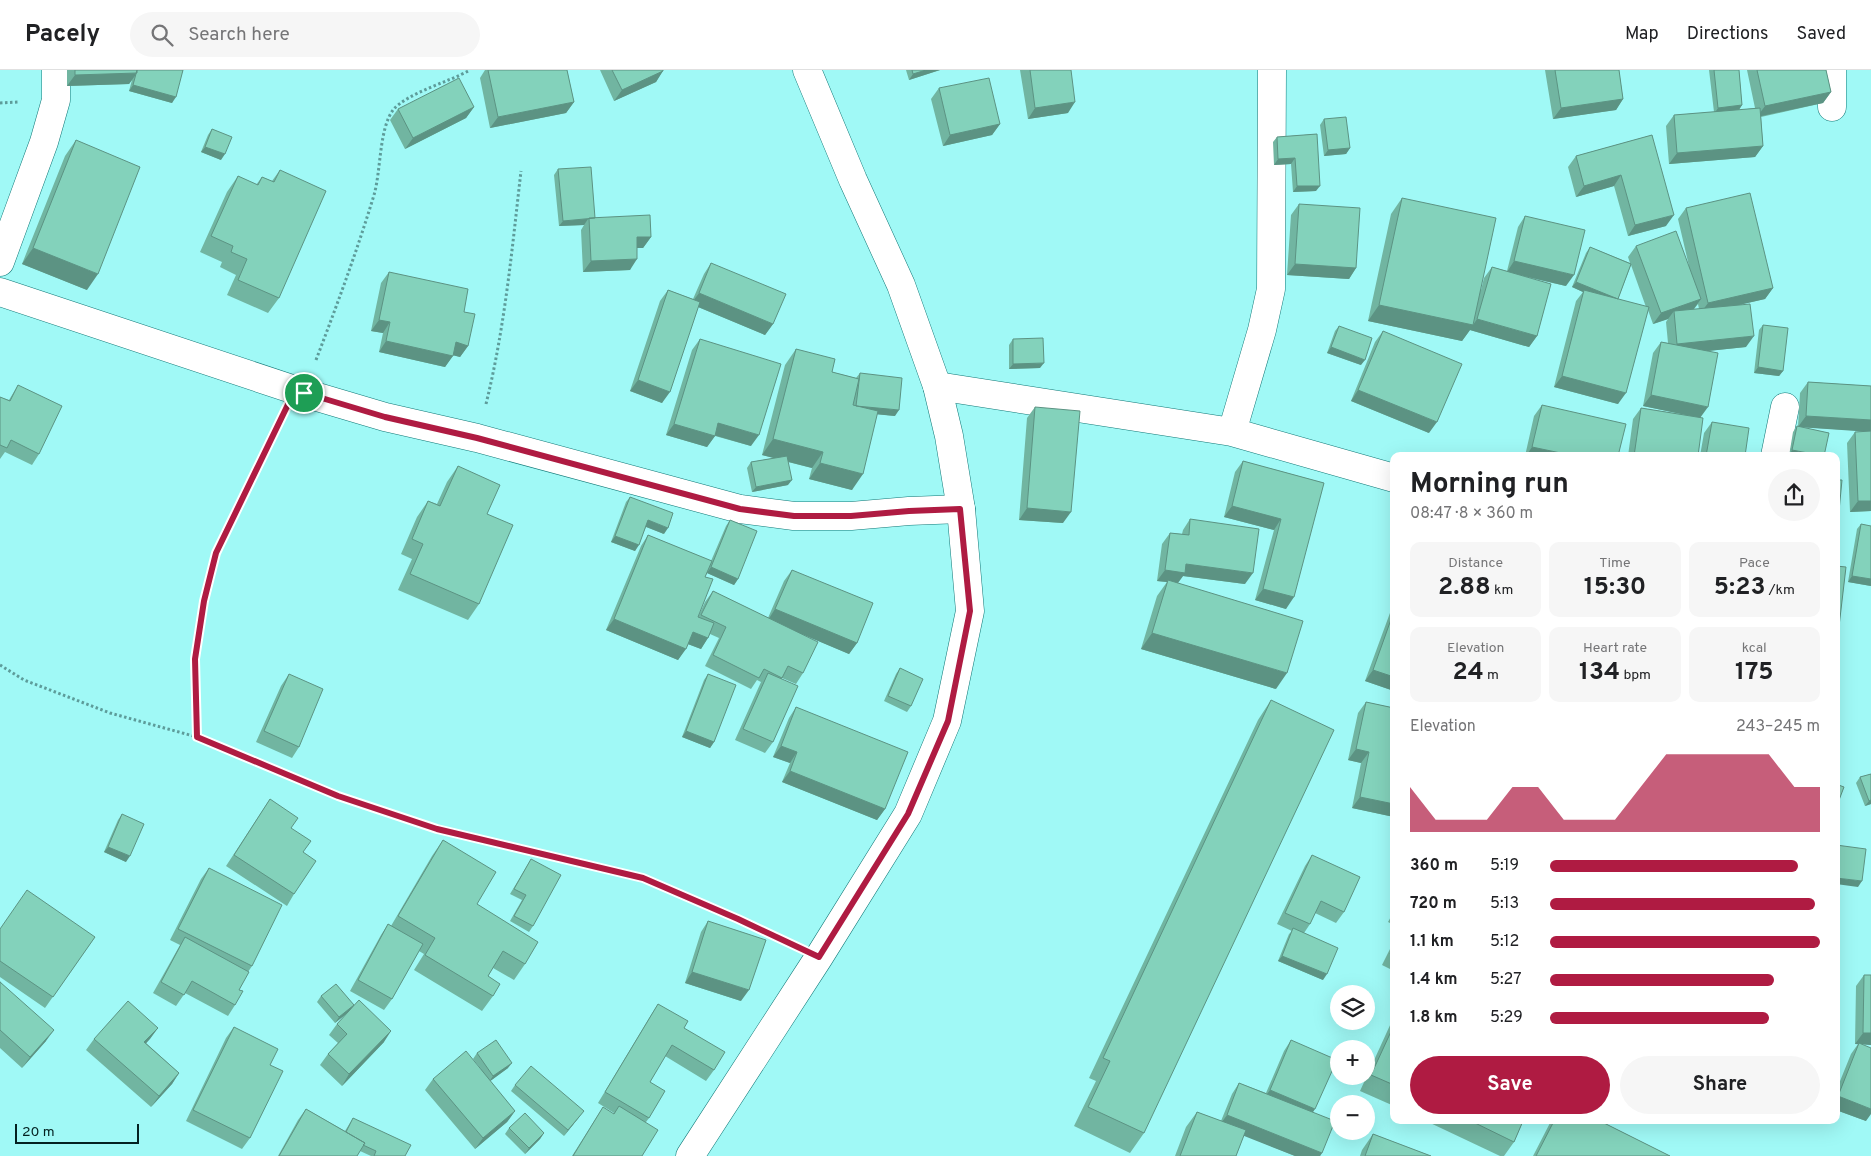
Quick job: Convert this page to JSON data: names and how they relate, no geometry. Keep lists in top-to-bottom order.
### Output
{
  "scale_bar": "20 m",
  "page": {
    "header": "Pacely",
    "search": "Search here",
    "nav": ["Map", "Directions", "Saved"],
    "heading": ["Morning run", "08:47 · 8 × 360 m"],
    "stats": [
      ["Distance", "2.88 km"],
      ["Time", "15:30"],
      ["Pace", "5:23 /km"],
      ["Elevation", "24 m"],
      ["Heart rate", "134 bpm"],
      ["kcal", "175"]
    ],
    "chart": ["Elevation", "243–245 m"],
    "list": [
      {
        "name": "360 m",
        "note": "5:19"
      },
      {
        "name": "720 m",
        "note": "5:13"
      },
      {
        "name": "1.1 km",
        "note": "5:12"
      },
      {
        "name": "1.4 km",
        "note": "5:27"
      },
      {
        "name": "1.8 km",
        "note": "5:29"
      }
    ],
    "map_buttons": ["+", "−"],
    "buttons": ["Save", "Share"],
    "scale": "20 m"
  }
}
